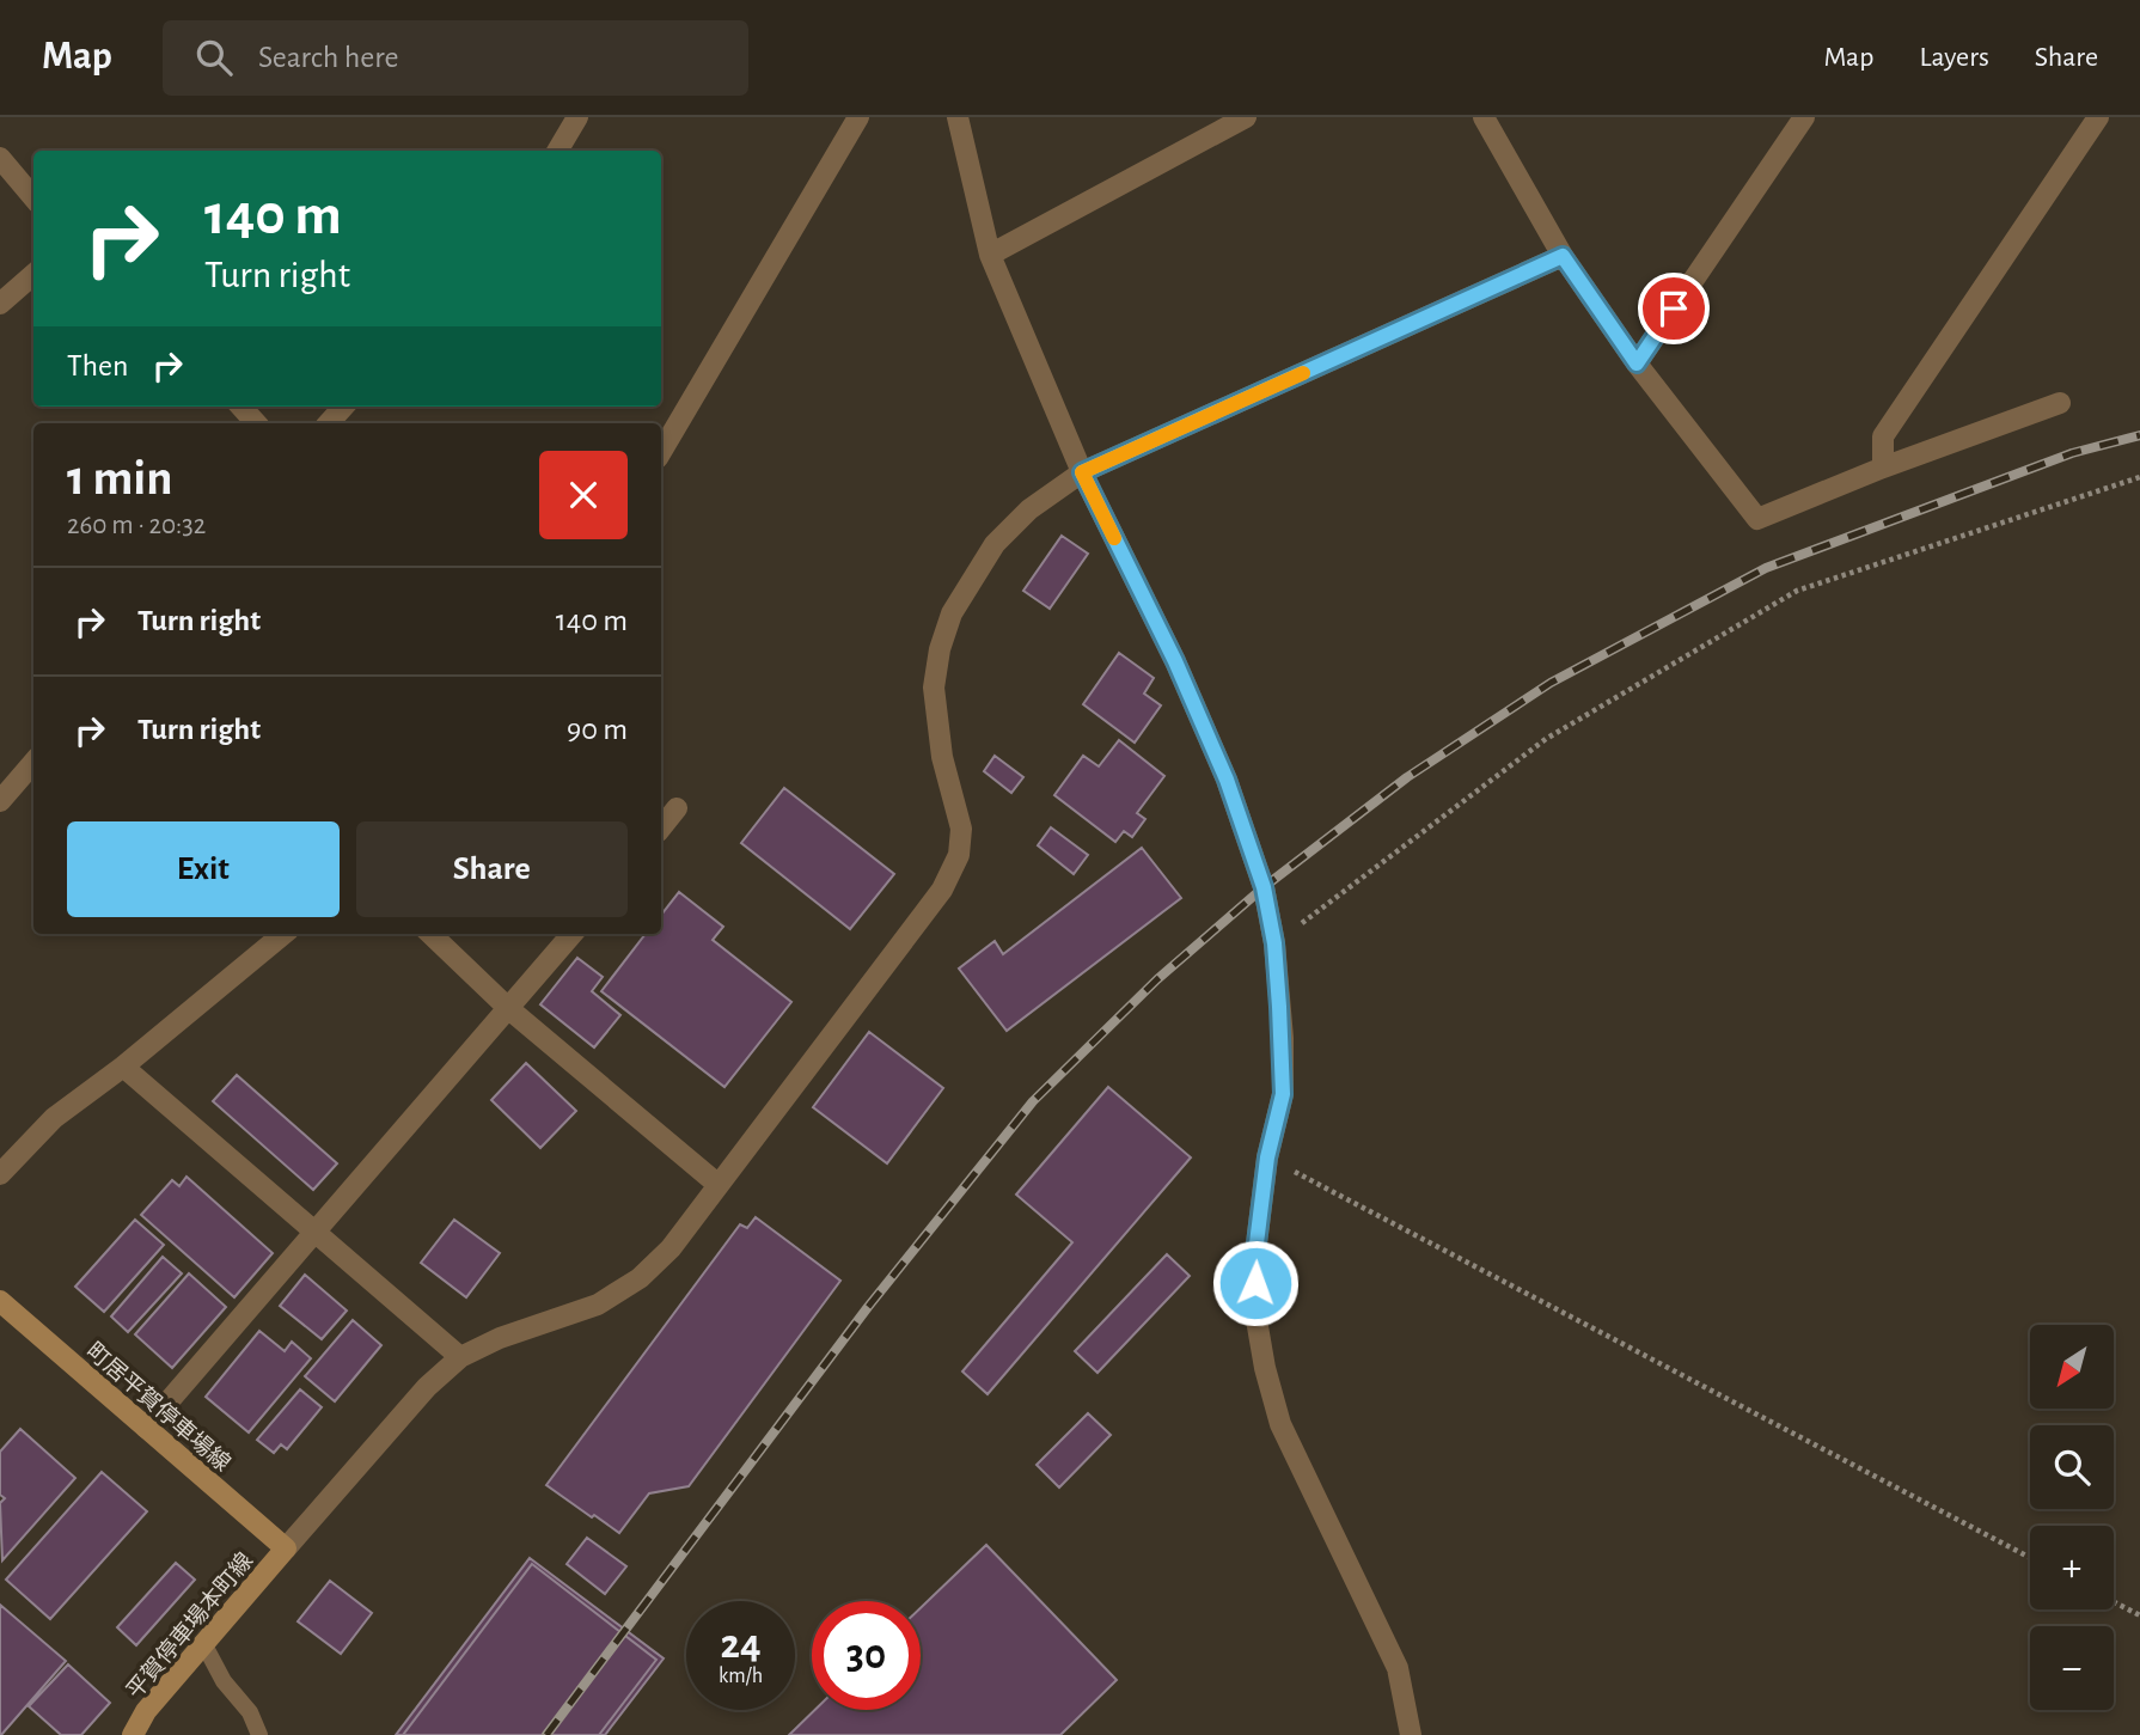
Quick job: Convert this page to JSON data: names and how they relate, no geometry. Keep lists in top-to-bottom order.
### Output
{
  "streets": {
    "main road": ["町居平賀停車場線", "平賀停車場本町線"]
  },
  "crossings": [
    ["町居平賀停車場線", "平賀停車場本町線"]
  ],
  "north": "bottom left",
  "page": {
    "header": "Map",
    "search": "Search here",
    "nav": ["Map", "Layers", "Share"],
    "turn": ["140 m", "Turn right"],
    "then": "Then",
    "heading": ["1 min", "260 m · 20:32"],
    "list": [
      {
        "name": "Turn right",
        "value": "140 m"
      },
      {
        "name": "Turn right",
        "value": "90 m"
      }
    ],
    "buttons": ["Exit", "Share"],
    "map_buttons": ["+", "−"],
    "speed": "24 km/h",
    "limit": "30"
  }
}
